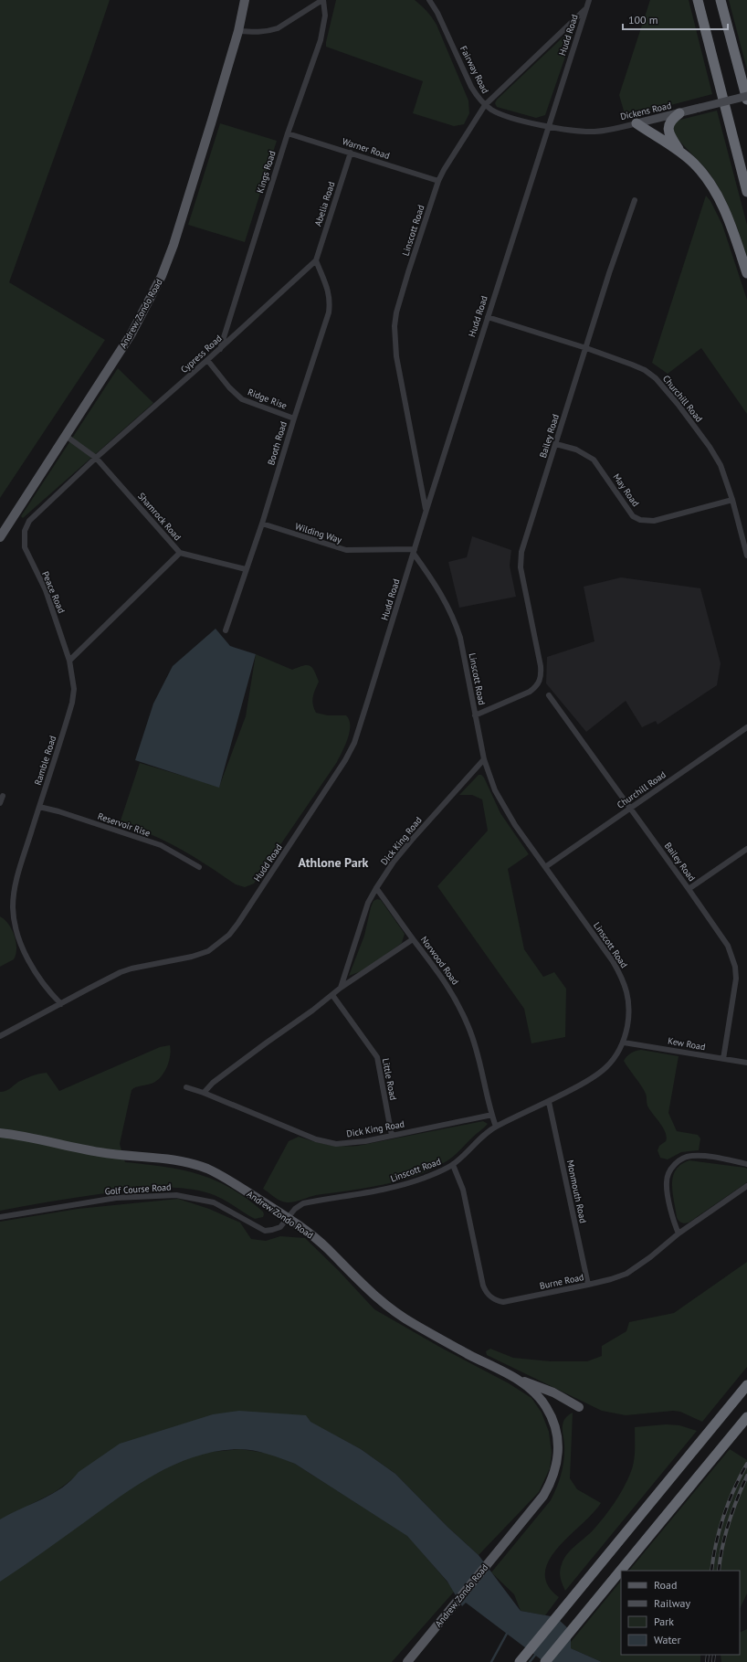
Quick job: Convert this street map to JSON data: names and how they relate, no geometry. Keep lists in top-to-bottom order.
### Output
{
  "streets": {
    "main road": ["Andrew Zondo Road"],
    "street": [
      "Hudd Road",
      "Fairway Road",
      "Dickens Road",
      "Warner Road",
      "Kings Road",
      "Abelia Road",
      "Linscott Road",
      "Cypress Road",
      "Ridge Rise",
      "Churchill Road",
      "Bailey Road",
      "Booth Road",
      "May Road",
      "Shamrock Road",
      "Wilding Way",
      "Peace Road",
      "Ramble Road",
      "Reservoir Rise",
      "Dick King Road",
      "Norwood Road",
      "Kew Road",
      "Little Road",
      "Golf Course Road",
      "Monmouth Road",
      "Burne Road"
    ]
  },
  "crossings": [
    ["Hudd Road", "Fairway Road"],
    ["Hudd Road", "Dickens Road"],
    ["Hudd Road", "Linscott Road"],
    ["Hudd Road", "Churchill Road"],
    ["Hudd Road", "Wilding Way"],
    ["Hudd Road", "Ramble Road"],
    ["Fairway Road", "Dickens Road"],
    ["Fairway Road", "Linscott Road"],
    ["Warner Road", "Kings Road"],
    ["Warner Road", "Abelia Road"],
    ["Warner Road", "Linscott Road"],
    ["Kings Road", "Cypress Road"],
    ["Abelia Road", "Cypress Road"],
    ["Abelia Road", "Booth Road"],
    ["Linscott Road", "Andrew Zondo Road"],
    ["Linscott Road", "Churchill Road"],
    ["Linscott Road", "Bailey Road"],
    ["Linscott Road", "Wilding Way"],
    ["Linscott Road", "Dick King Road"],
    ["Linscott Road", "Norwood Road"],
    ["Linscott Road", "Kew Road"],
    ["Linscott Road", "Golf Course Road"],
    ["Linscott Road", "Monmouth Road"],
    ["Linscott Road", "Burne Road"],
    ["Andrew Zondo Road", "Golf Course Road"],
    ["Cypress Road", "Ridge Rise"],
    ["Cypress Road", "Booth Road"],
    ["Cypress Road", "Shamrock Road"],
    ["Cypress Road", "Peace Road"],
    ["Ridge Rise", "Booth Road"],
    ["Churchill Road", "Bailey Road"],
    ["Churchill Road", "May Road"],
    ["Bailey Road", "May Road"],
    ["Bailey Road", "Kew Road"],
    ["Booth Road", "Shamrock Road"],
    ["Booth Road", "Wilding Way"],
    ["Peace Road", "Ramble Road"],
    ["Ramble Road", "Reservoir Rise"],
    ["Dick King Road", "Norwood Road"],
    ["Dick King Road", "Little Road"],
    ["Monmouth Road", "Burne Road"]
  ],
  "districts": ["Athlone Park"],
  "legend": [
    "Road",
    "Railway",
    "Park",
    "Water"
  ],
  "scale_bar": "100 m"
}
